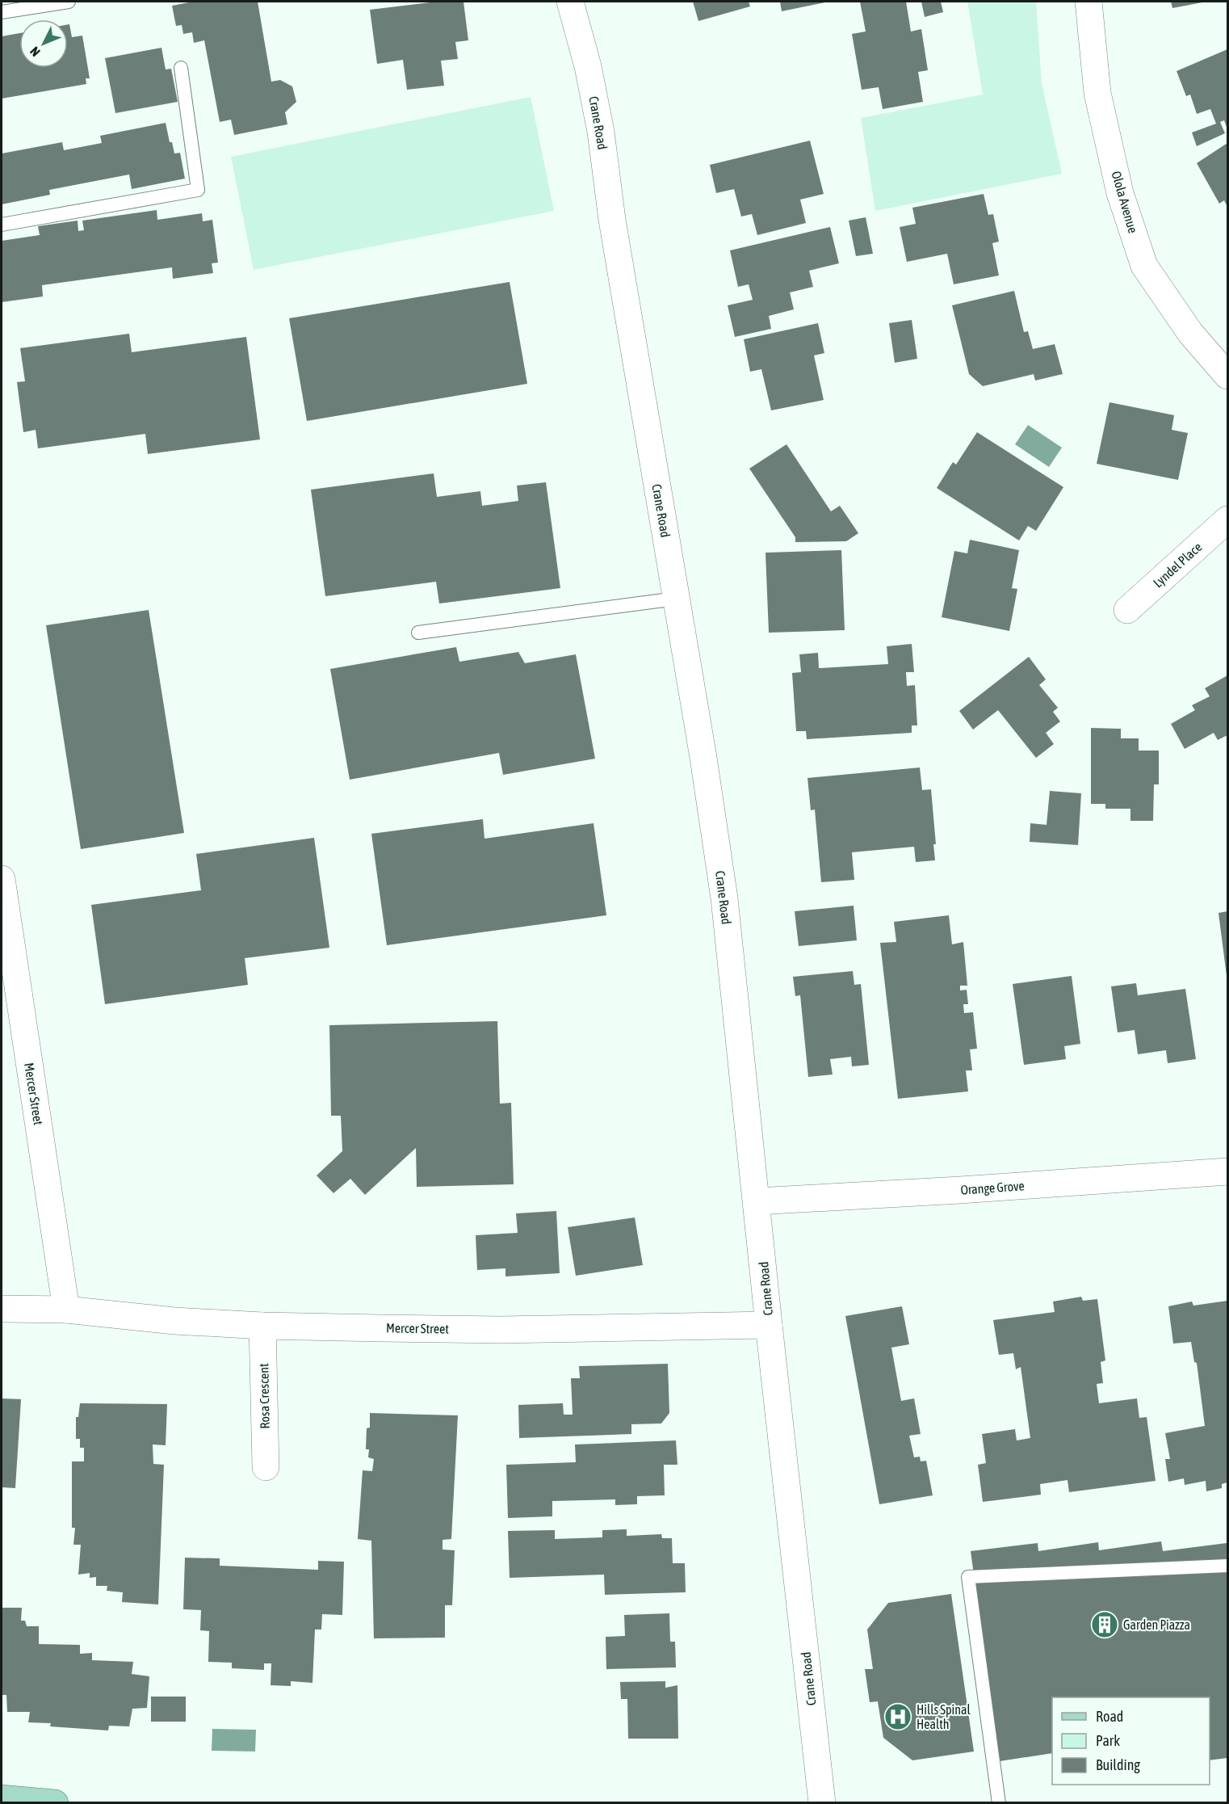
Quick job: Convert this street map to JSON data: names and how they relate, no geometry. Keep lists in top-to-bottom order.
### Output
{
  "streets": {
    "street": [
      "Crane Road",
      "Olola Avenue",
      "Lyndel Place",
      "Mercer Street",
      "Orange Grove",
      "Rosa Crescent"
    ]
  },
  "crossings": [
    ["Crane Road", "Mercer Street"],
    ["Crane Road", "Orange Grove"],
    ["Mercer Street", "Rosa Crescent"]
  ],
  "places": {
    "building": ["Garden Piazza"],
    "hospital": ["Hills Spinal Health"]
  },
  "legend": ["Road", "Park", "Building"],
  "north": "bottom left"
}
